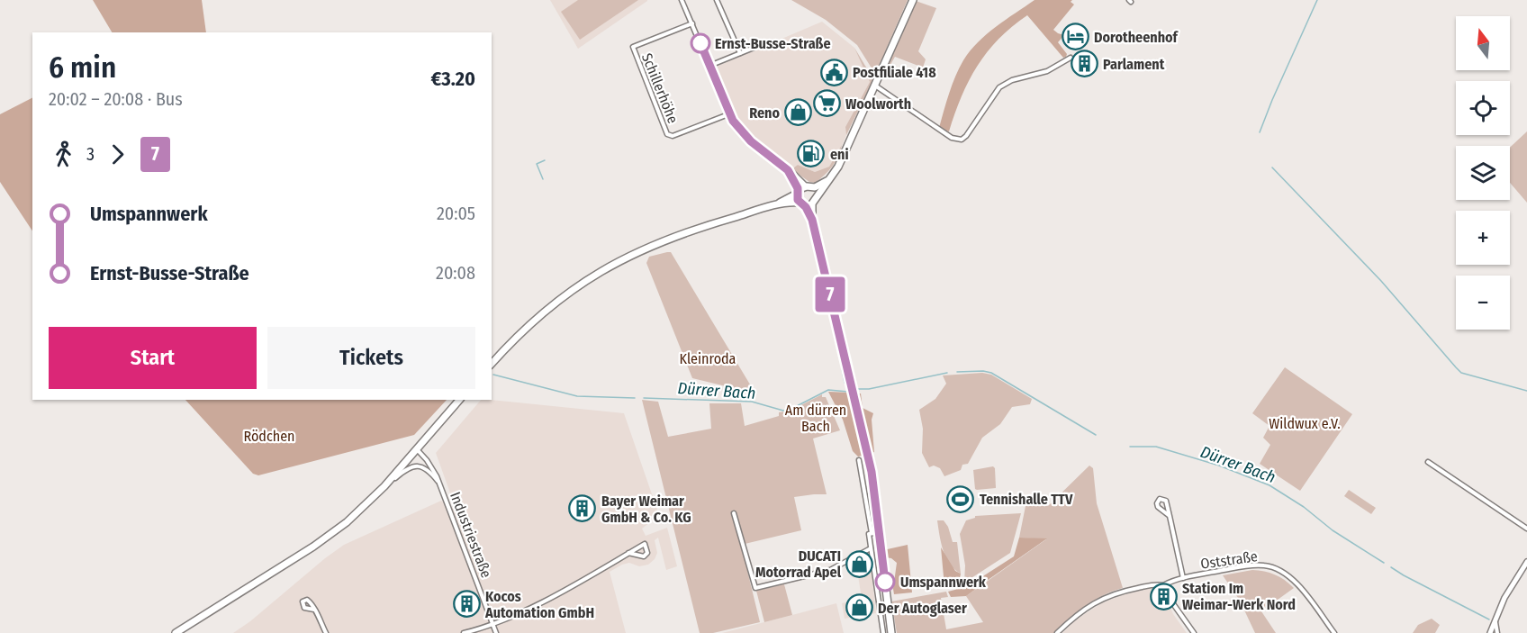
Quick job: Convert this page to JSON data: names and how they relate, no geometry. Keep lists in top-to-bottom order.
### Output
{
  "streets": {
    "street": ["Schillerhöhe", "Industriestraße", "Oststraße"]
  },
  "water": ["Dürrer Bach"],
  "parks": [
    "Kleinroda",
    "Am dürren Bach",
    "Wildwux e.V.",
    "Rödchen"
  ],
  "places": {
    "hotel": ["Dorotheenhof"],
    "other": ["Ernst-Busse-Straße", "Umspannwerk"],
    "building": [
      "Parlament",
      "Bayer Weimar GmbH & Co. KG",
      "Station Im Weimar-Werk Nord",
      "Kocos Automation GmbH"
    ],
    "public building": ["Postfiliale 418"],
    "supermarket": ["Woolworth"],
    "shop": ["Reno", "DUCATI Motorrad Apel", "Der Autoglaser"],
    "fuel station": ["eni"],
    "sports": ["Tennishalle TTV"]
  },
  "lines": ["bus line 7"],
  "north": "top",
  "page": {
    "on_map": "7",
    "map_buttons": ["+", "−"],
    "heading": ["6 min", "20:02 – 20:08 · Bus", "€3.20"],
    "legs": ["3", "7"],
    "list": [
      {
        "name": "Umspannwerk",
        "value": "20:05"
      },
      {
        "name": "Ernst-Busse-Straße",
        "value": "20:08"
      }
    ],
    "buttons": ["Start", "Tickets"]
  }
}
